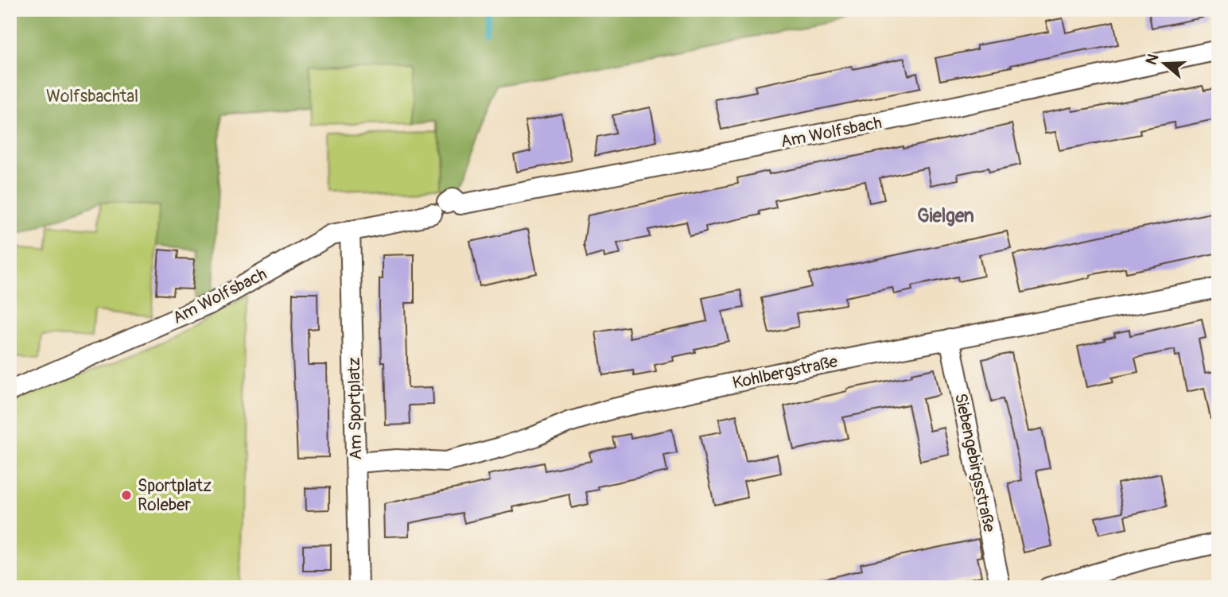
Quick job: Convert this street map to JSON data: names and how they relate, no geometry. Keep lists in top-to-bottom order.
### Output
{
  "streets": {
    "street": [
      "Am Wolfsbach",
      "Kohlbergstraße",
      "Am Sportplatz",
      "Siebengebirgsstraße"
    ]
  },
  "crossings": [
    ["Am Wolfsbach", "Am Sportplatz"],
    ["Kohlbergstraße", "Am Sportplatz"],
    ["Kohlbergstraße", "Siebengebirgsstraße"]
  ],
  "districts": ["Gielgen"],
  "parks": ["Wolfsbachtal"],
  "places": ["Sportplatz Roleber"],
  "north": "left"
}
